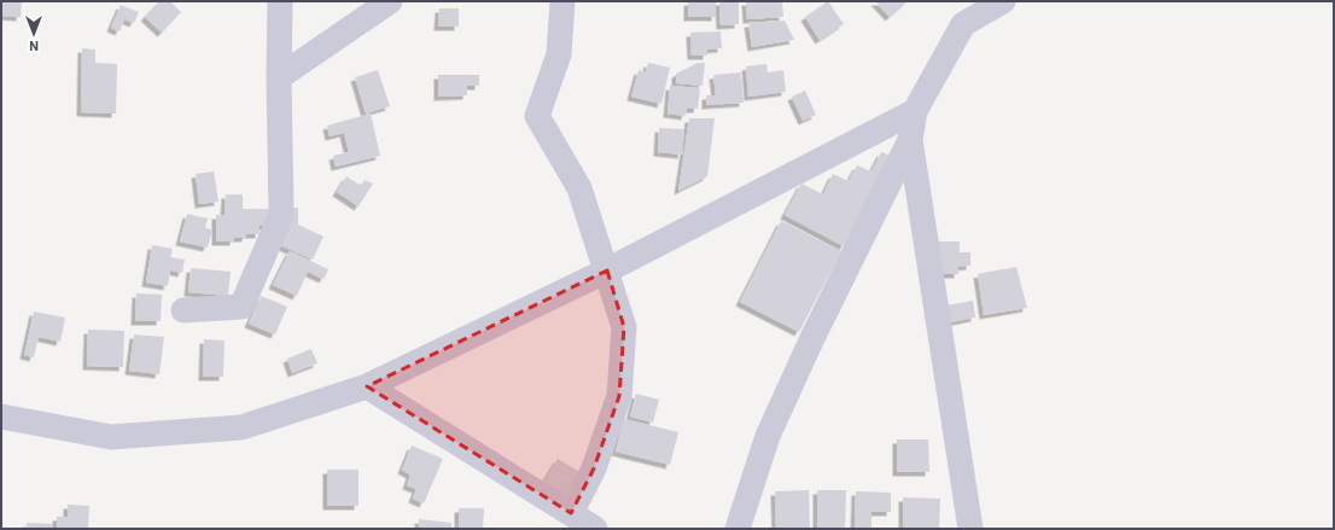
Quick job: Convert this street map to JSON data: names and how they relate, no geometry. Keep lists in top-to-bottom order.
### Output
{
  "north": "bottom"
}
